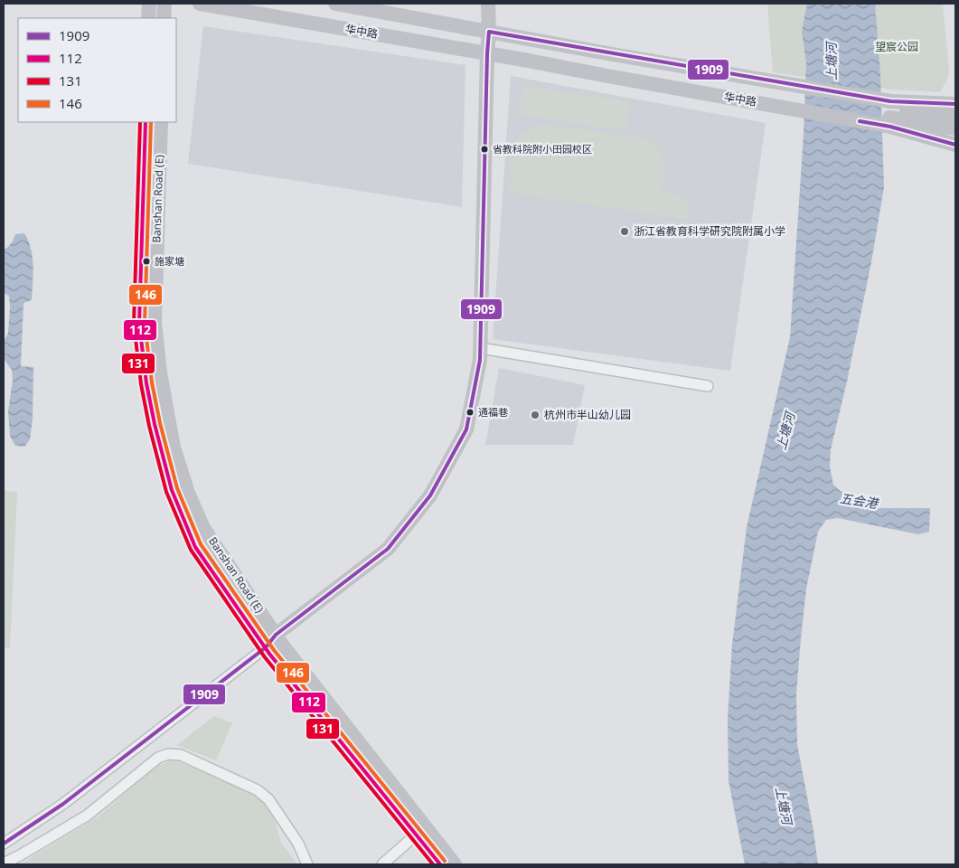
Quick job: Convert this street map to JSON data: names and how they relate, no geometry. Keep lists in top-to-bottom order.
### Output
{
  "streets": {
    "main road": ["华中路", "Banshan Road (E)"]
  },
  "water": ["上塘河", "五会港"],
  "parks": ["望宸公园"],
  "places": [
    "省教科院附小田园校区",
    "浙江省教育科学研究院附属小学",
    "施家塘",
    "通福巷",
    "杭州市半山幼儿园"
  ],
  "lines": [
    "transit line 1909",
    "transit line 112",
    "transit line 131",
    "transit line 146"
  ],
  "legend": [
    "1909",
    "112",
    "131",
    "146"
  ]
}
